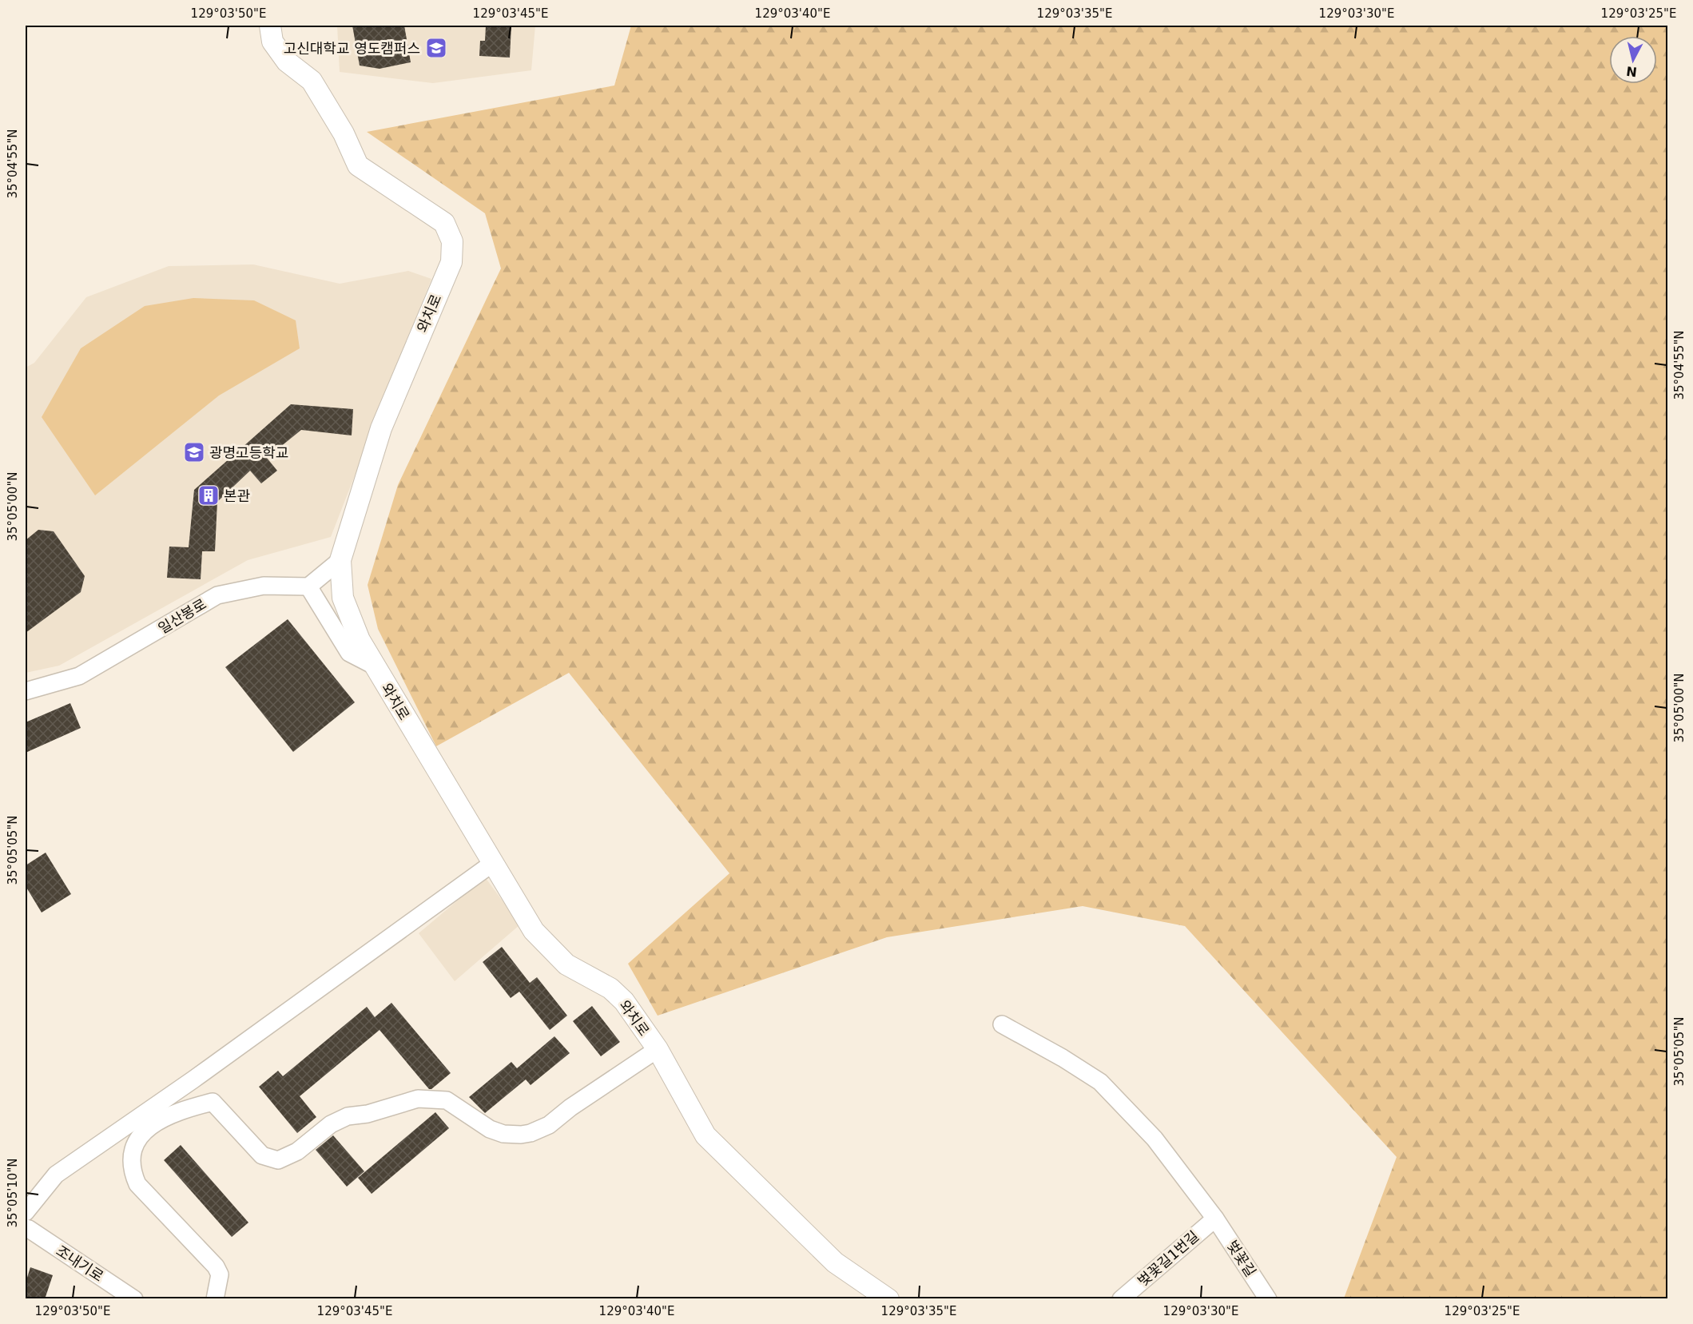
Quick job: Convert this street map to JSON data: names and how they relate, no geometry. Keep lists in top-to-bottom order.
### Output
{
  "streets": {
    "main road": ["와치로"],
    "street": [
      "일산봉로",
      "벚꽃길1번길",
      "벚꽃길",
      "조내기로"
    ]
  },
  "crossings": [
    ["벚꽃길1번길", "벚꽃길"]
  ],
  "places": {
    "school or university": ["고신대학교 영도캠퍼스", "광명고등학교"],
    "building": ["본관"]
  },
  "north": "bottom",
  "coordinates": [
    "129°03'50\"E",
    "129°03'45\"E",
    "129°03'40\"E",
    "129°03'35\"E",
    "129°03'30\"E",
    "129°03'25\"E",
    "35°04'55\"N",
    "35°05'00\"N",
    "35°05'05\"N",
    "35°05'10\"N"
  ]
}
